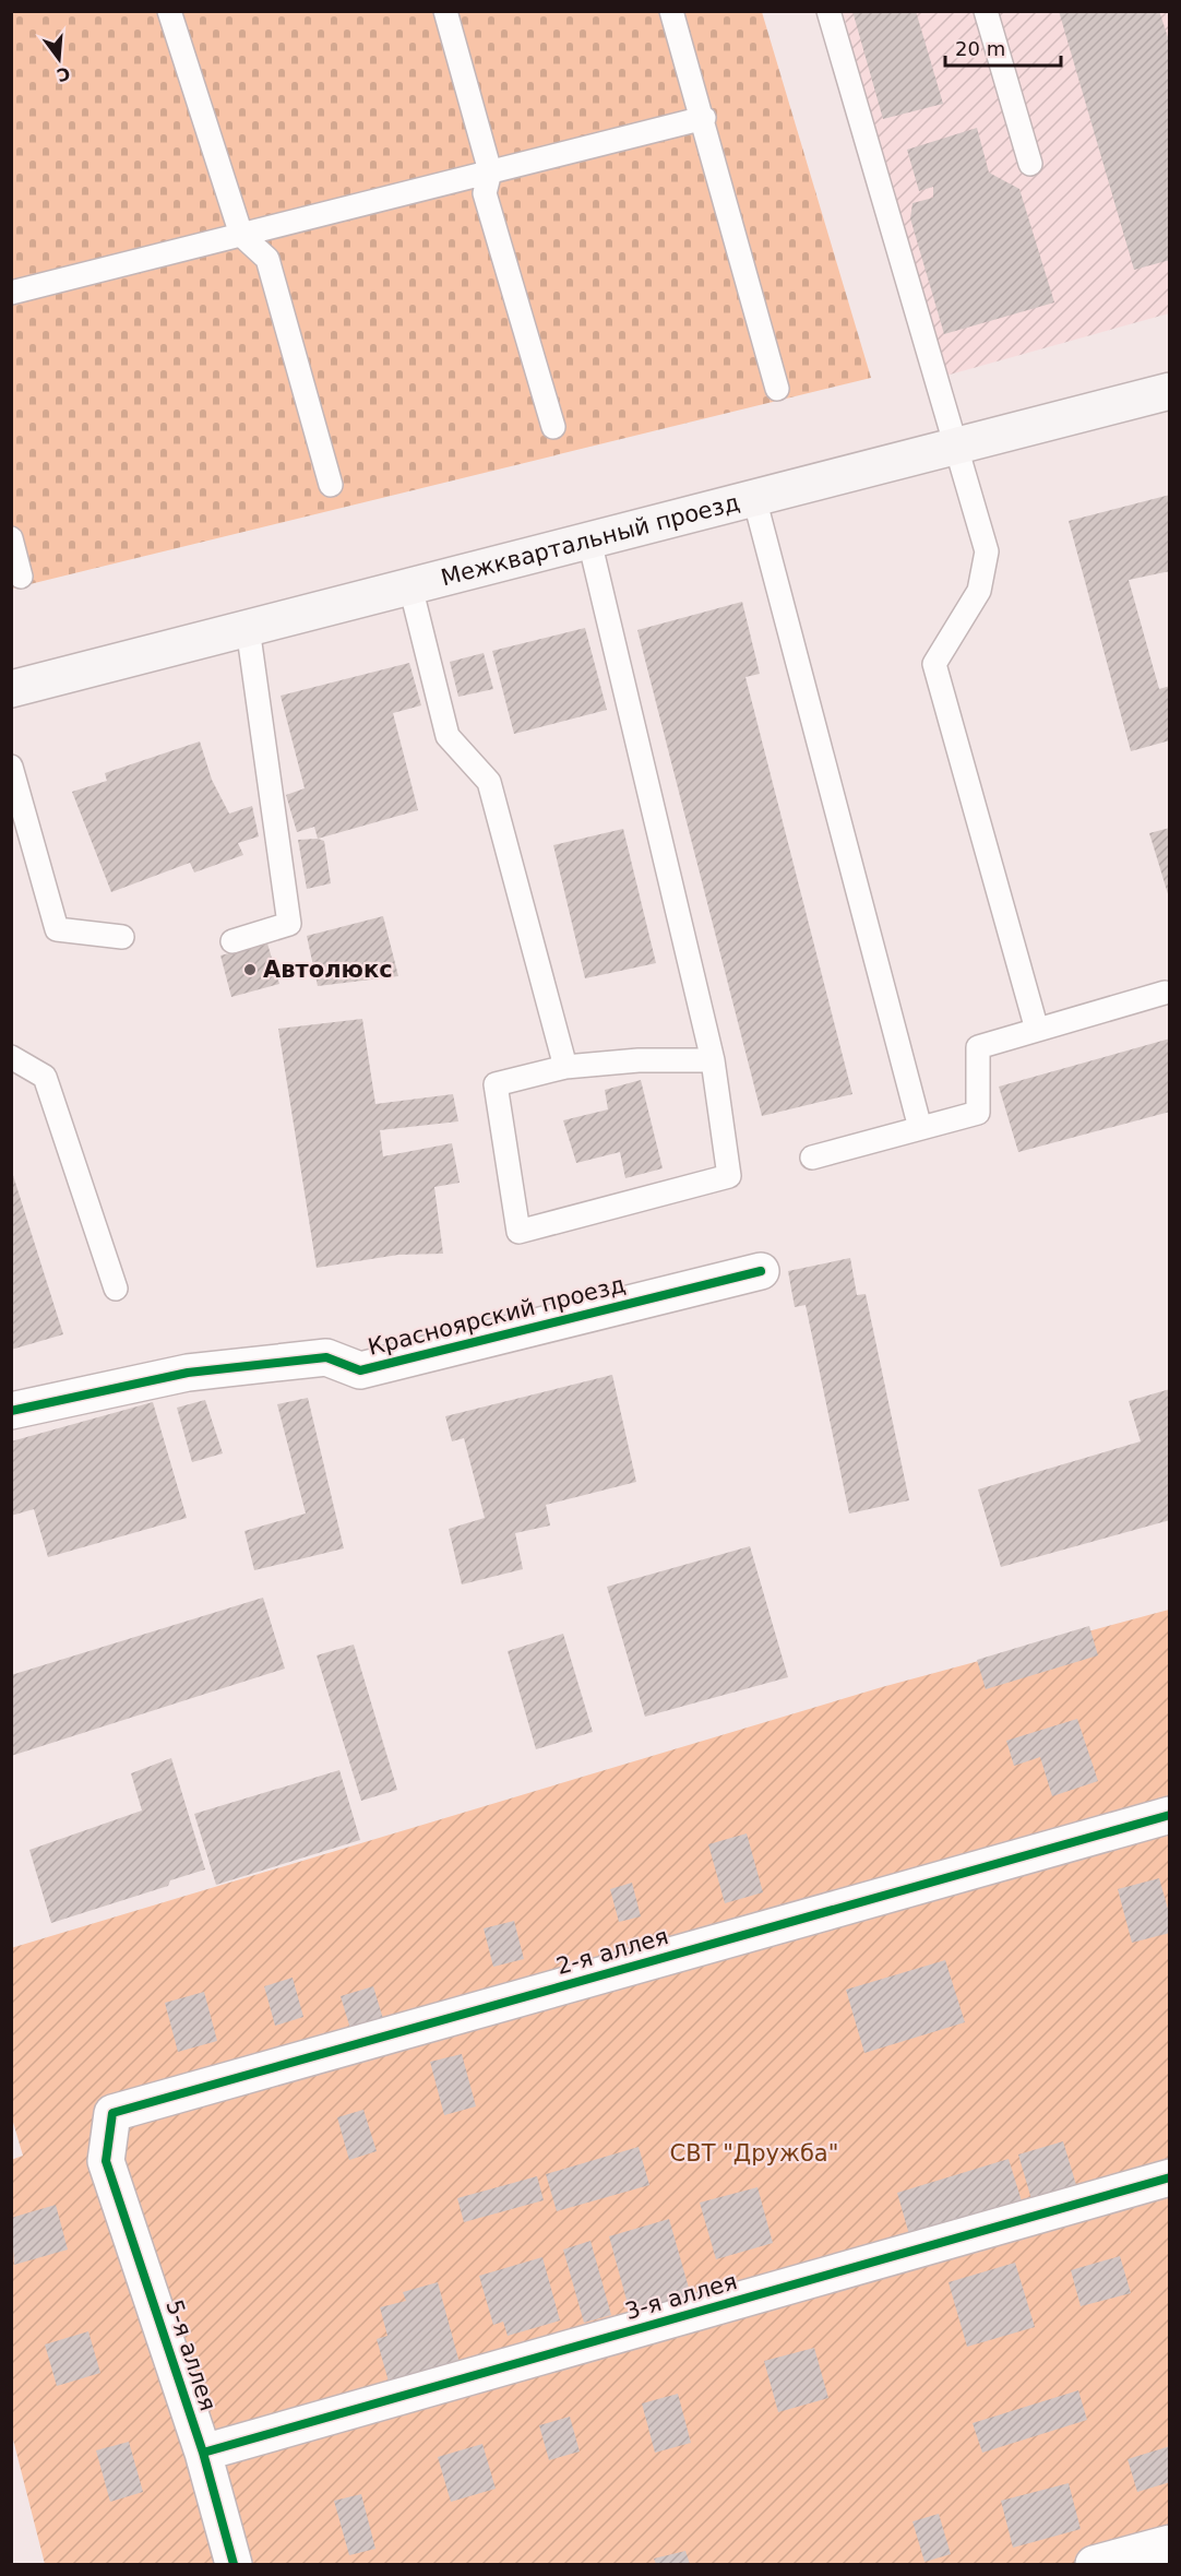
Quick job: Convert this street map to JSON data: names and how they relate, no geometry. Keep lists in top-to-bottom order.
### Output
{
  "streets": {
    "main road": ["Межквартальный проезд"],
    "street": [
      "Красноярский проезд",
      "2-я аллея",
      "3-я аллея",
      "5-я аллея"
    ]
  },
  "crossings": [
    ["2-я аллея", "5-я аллея"],
    ["3-я аллея", "5-я аллея"]
  ],
  "parks": ["СВТ \"Дружба\""],
  "places": ["Автолюкс"],
  "scale_bar": "20 m",
  "north": "bottom"
}
